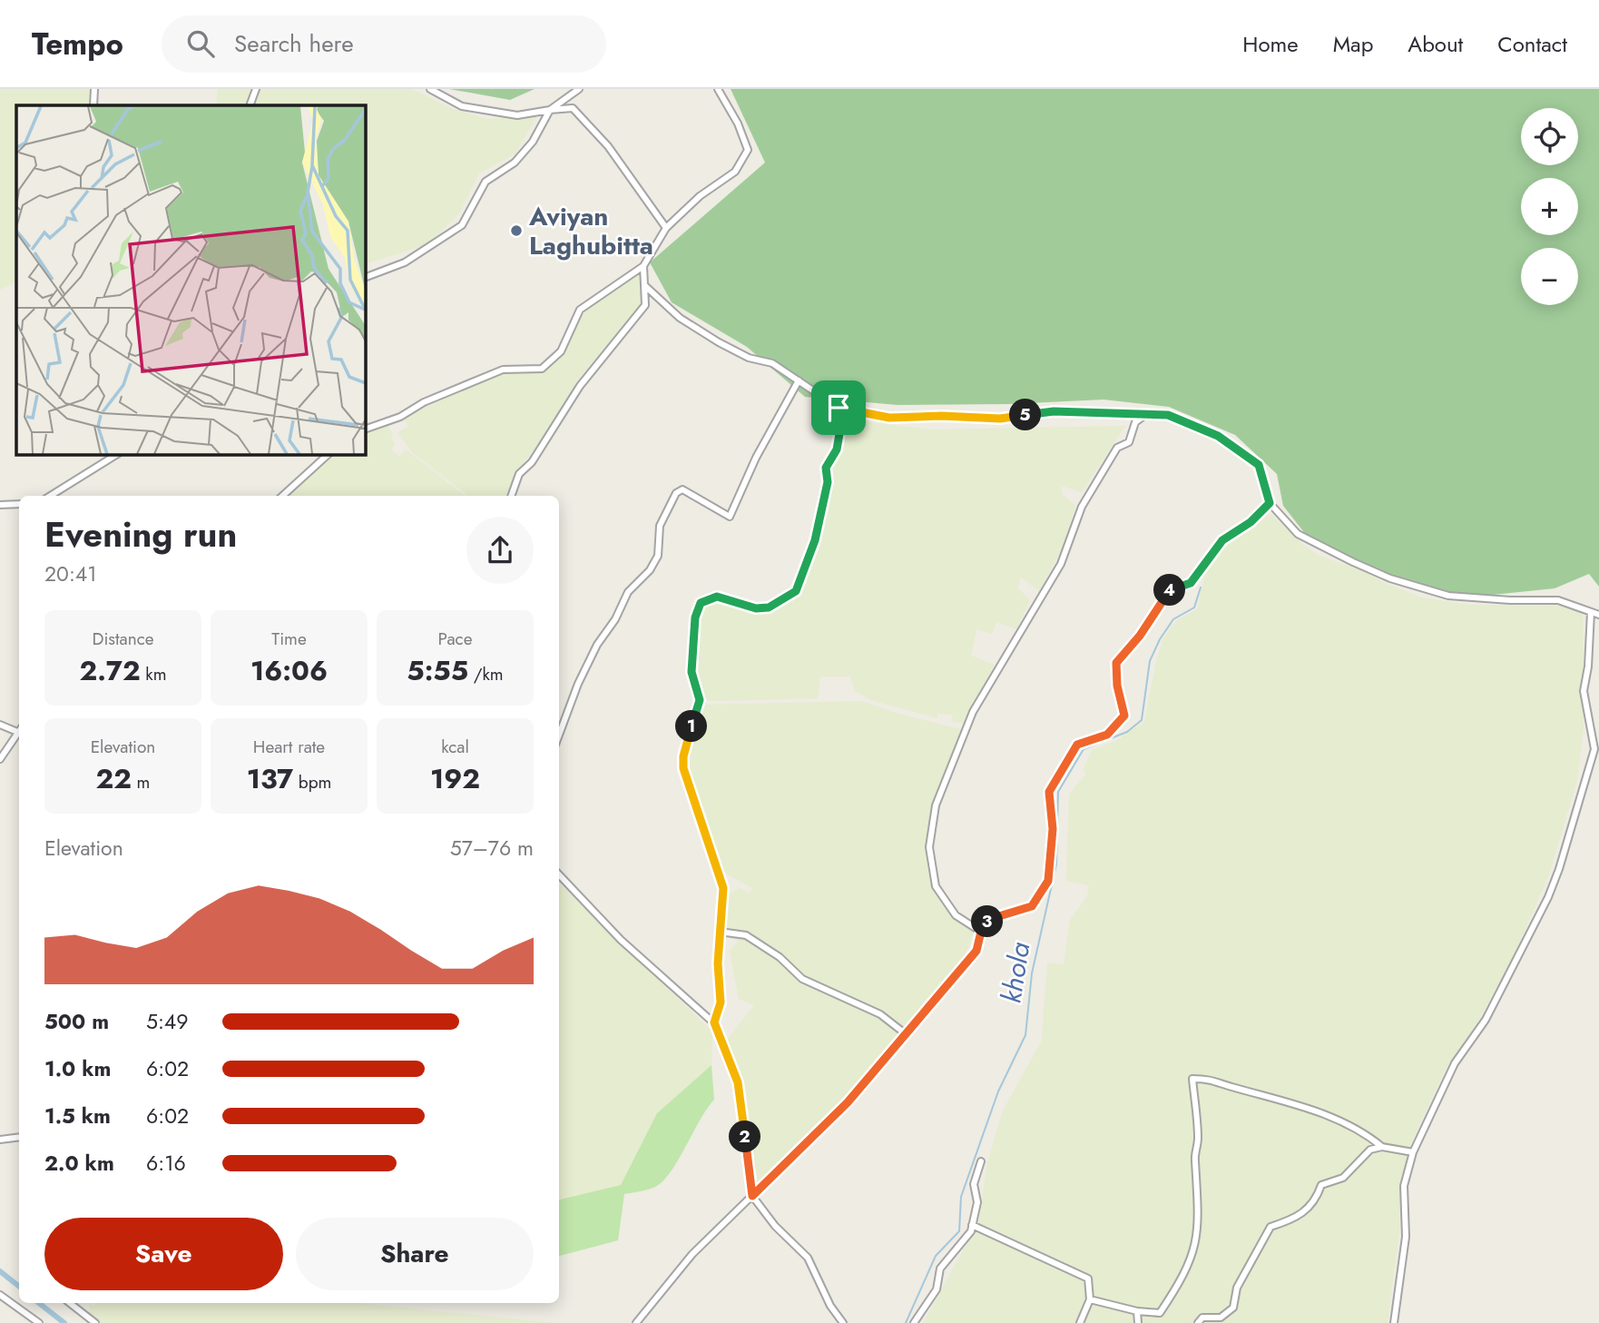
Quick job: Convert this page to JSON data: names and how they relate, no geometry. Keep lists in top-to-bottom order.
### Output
{
  "water": ["khola"],
  "places": ["Aviyan Laghubitta"],
  "page": {
    "header": "Tempo",
    "search": "Search here",
    "nav": [
      "Home",
      "Map",
      "About",
      "Contact"
    ],
    "map_buttons": ["+", "−"],
    "pins": [
      "5",
      "4",
      "1",
      "3",
      "2"
    ],
    "heading": ["Evening run", "20:41"],
    "stats": [
      ["Distance", "2.72 km"],
      ["Time", "16:06"],
      ["Pace", "5:55 /km"],
      ["Elevation", "22 m"],
      ["Heart rate", "137 bpm"],
      ["kcal", "192"]
    ],
    "chart": ["Elevation", "57–76 m"],
    "list": [
      {
        "name": "500 m",
        "note": "5:49"
      },
      {
        "name": "1.0 km",
        "note": "6:02"
      },
      {
        "name": "1.5 km",
        "note": "6:02"
      },
      {
        "name": "2.0 km",
        "note": "6:16"
      }
    ],
    "buttons": ["Save", "Share"]
  }
}
